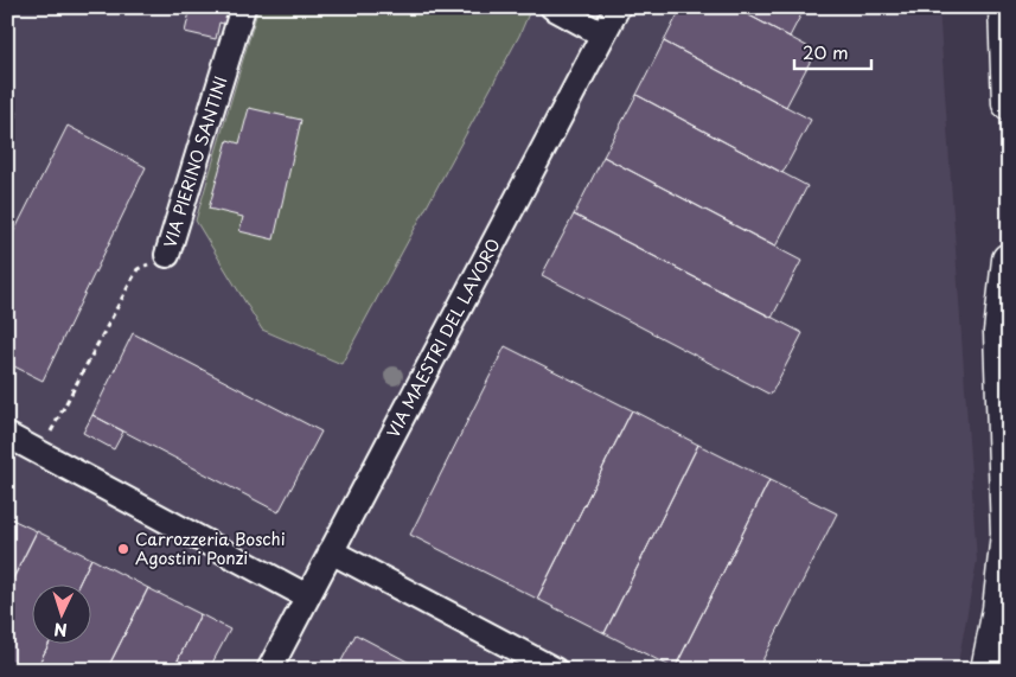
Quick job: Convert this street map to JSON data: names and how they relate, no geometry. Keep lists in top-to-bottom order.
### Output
{
  "streets": {
    "street": ["VIA PIERINO SANTINI", "VIA MAESTRI DEL LAVORO"]
  },
  "places": ["Carrozzeria Boschi Agostini Ponzi"],
  "scale_bar": "20 m",
  "north": "bottom"
}
